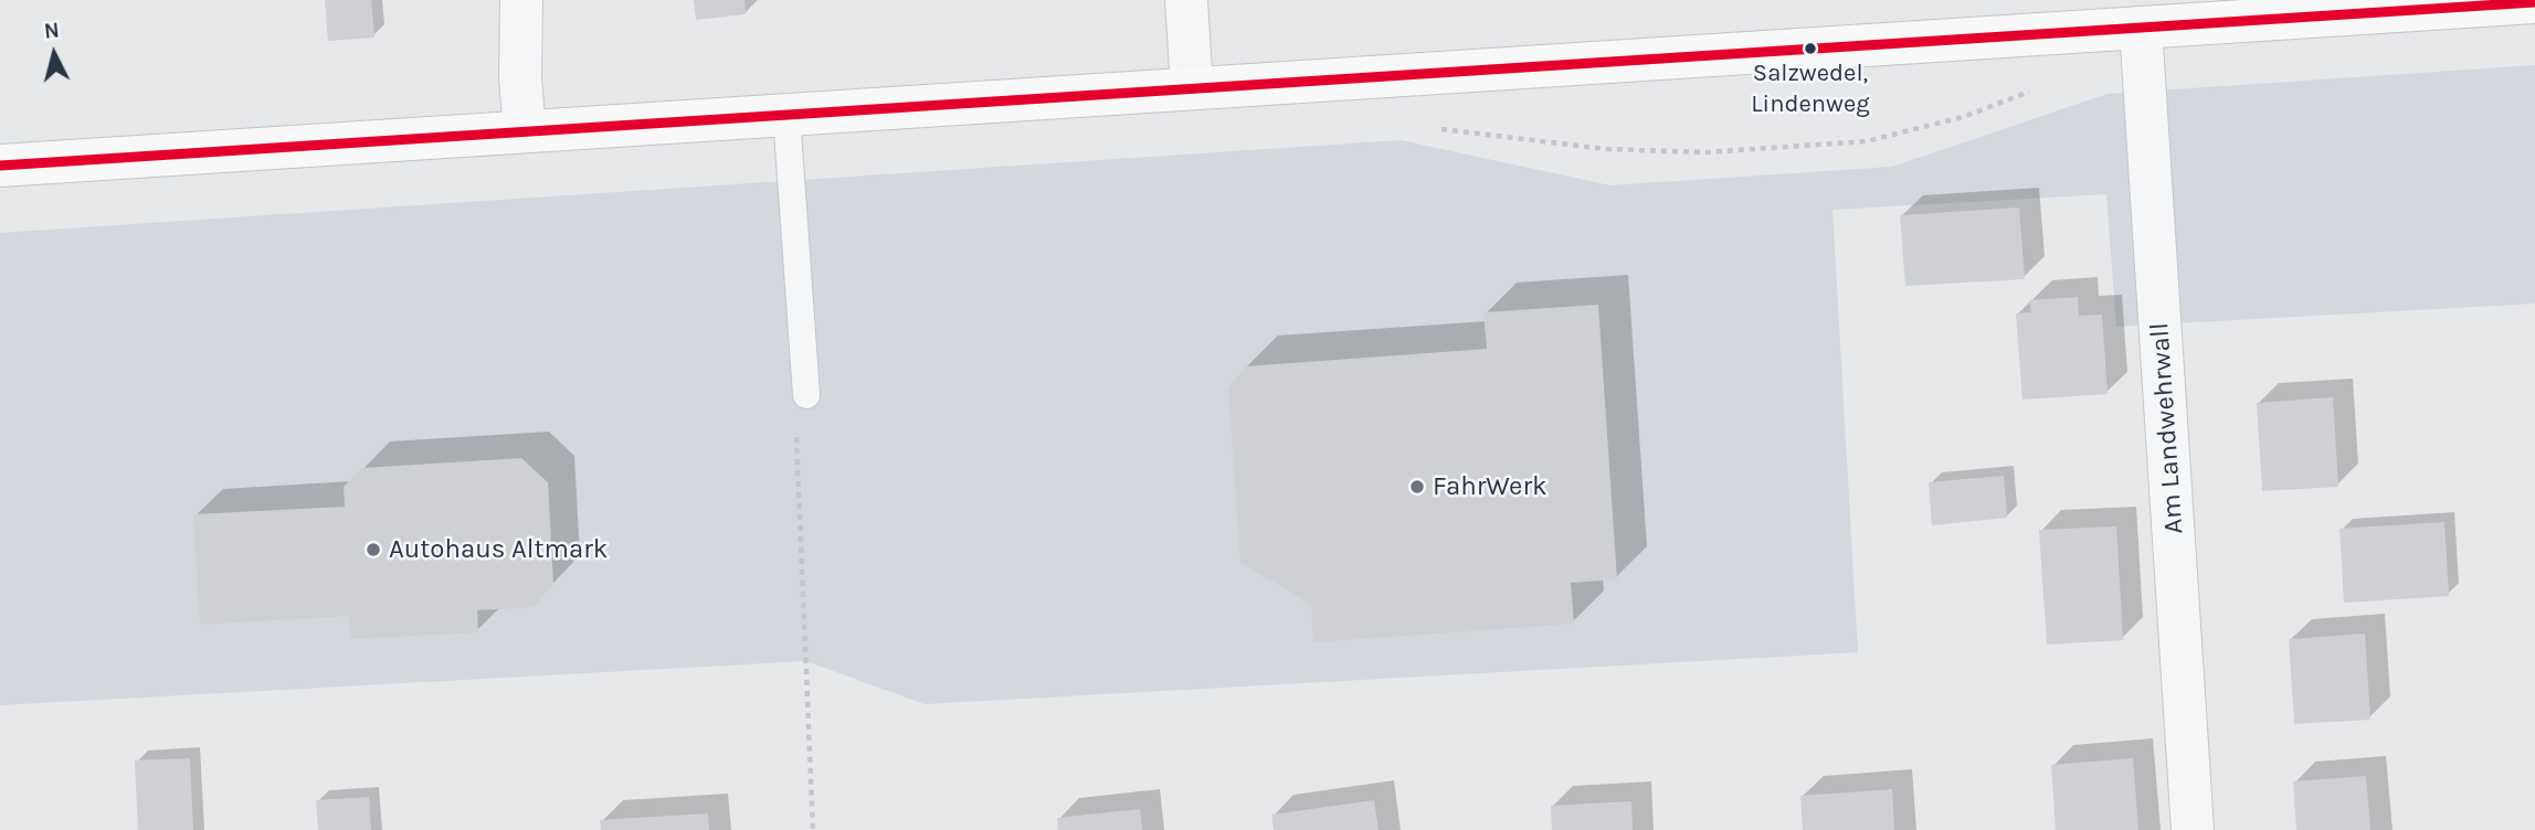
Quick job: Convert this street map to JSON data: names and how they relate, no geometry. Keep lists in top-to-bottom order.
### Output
{
  "streets": {
    "street": ["Am Landwehrwall"]
  },
  "places": ["Salzwedel, Lindenweg", "FahrWerk", "Autohaus Altmark"],
  "north": "top"
}
